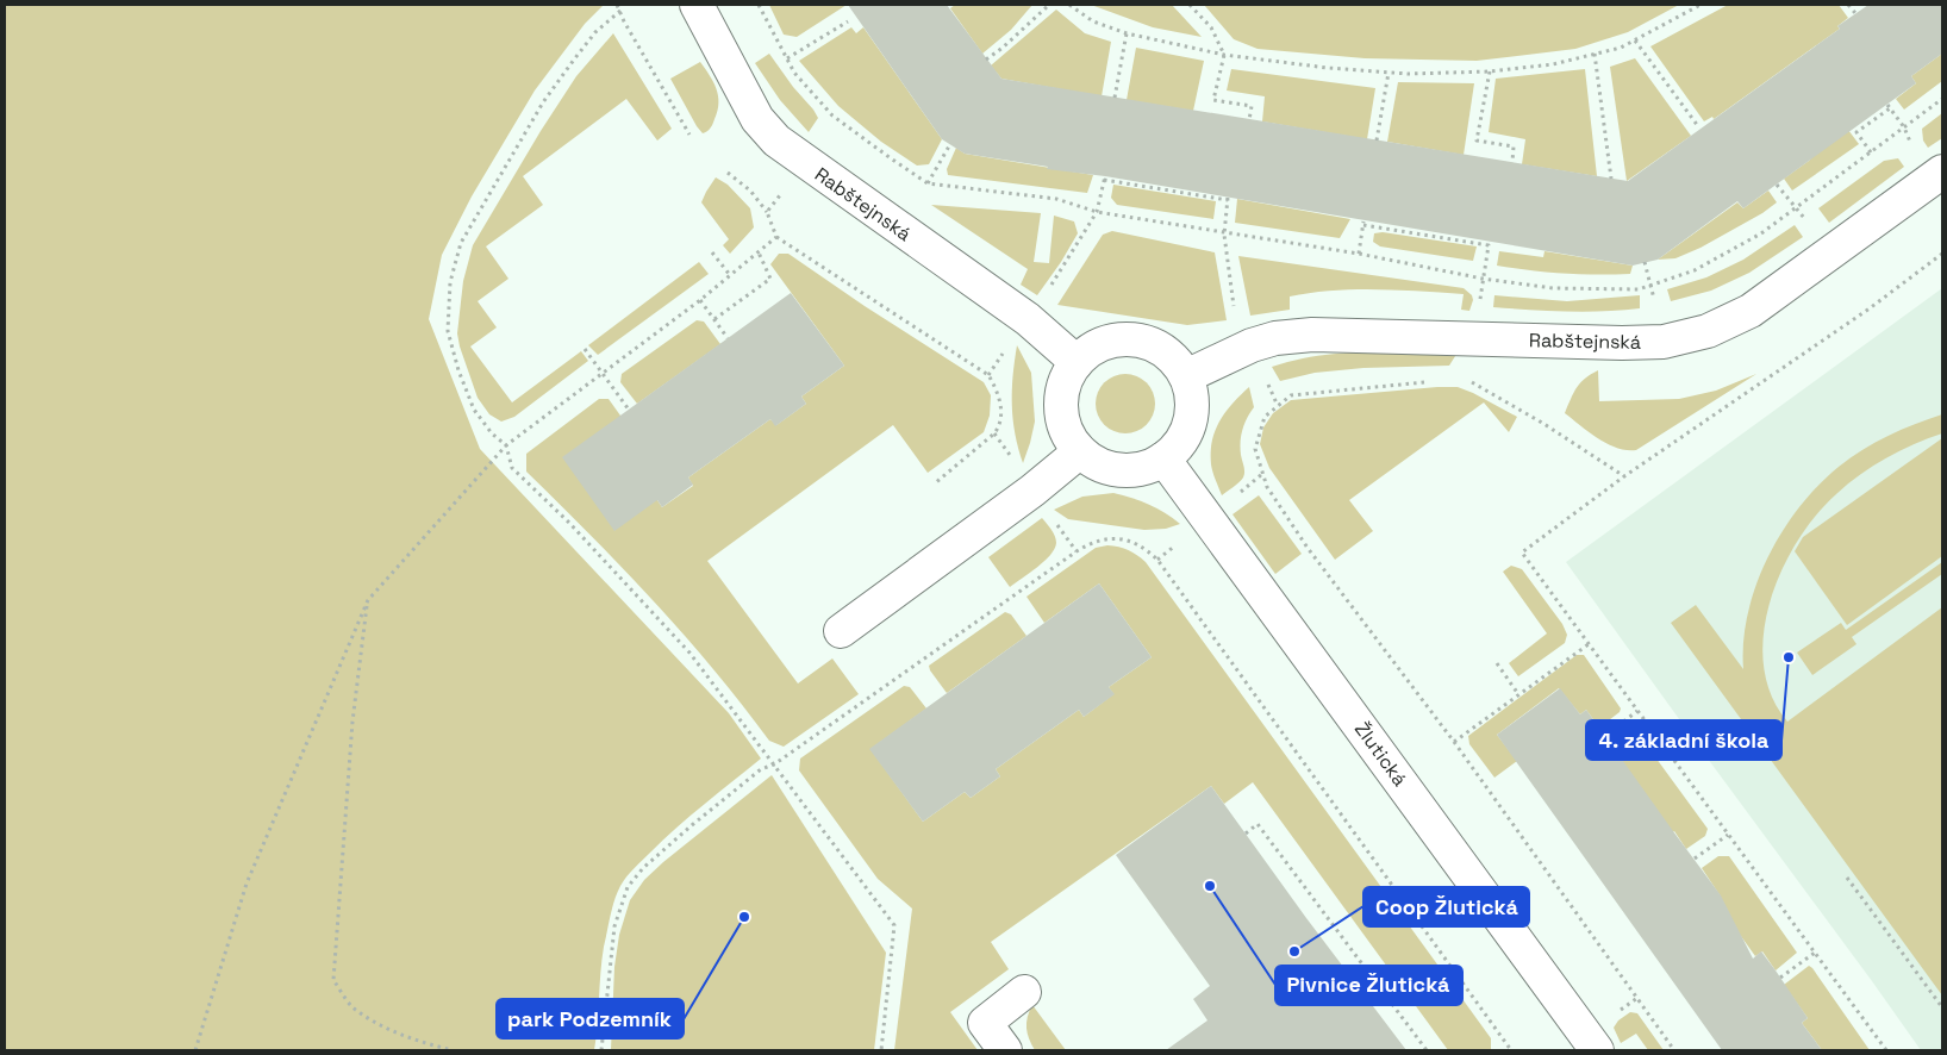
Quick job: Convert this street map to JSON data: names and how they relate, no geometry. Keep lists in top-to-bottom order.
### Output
{
  "streets": {
    "street": ["Rabštejnská", "Žlutická"]
  },
  "crossings": [
    ["Rabštejnská", "Žlutická"]
  ],
  "places": [
    "4. základní škola",
    "Pivnice Žlutická",
    "park Podzemník",
    "Coop Žlutická"
  ]
}
